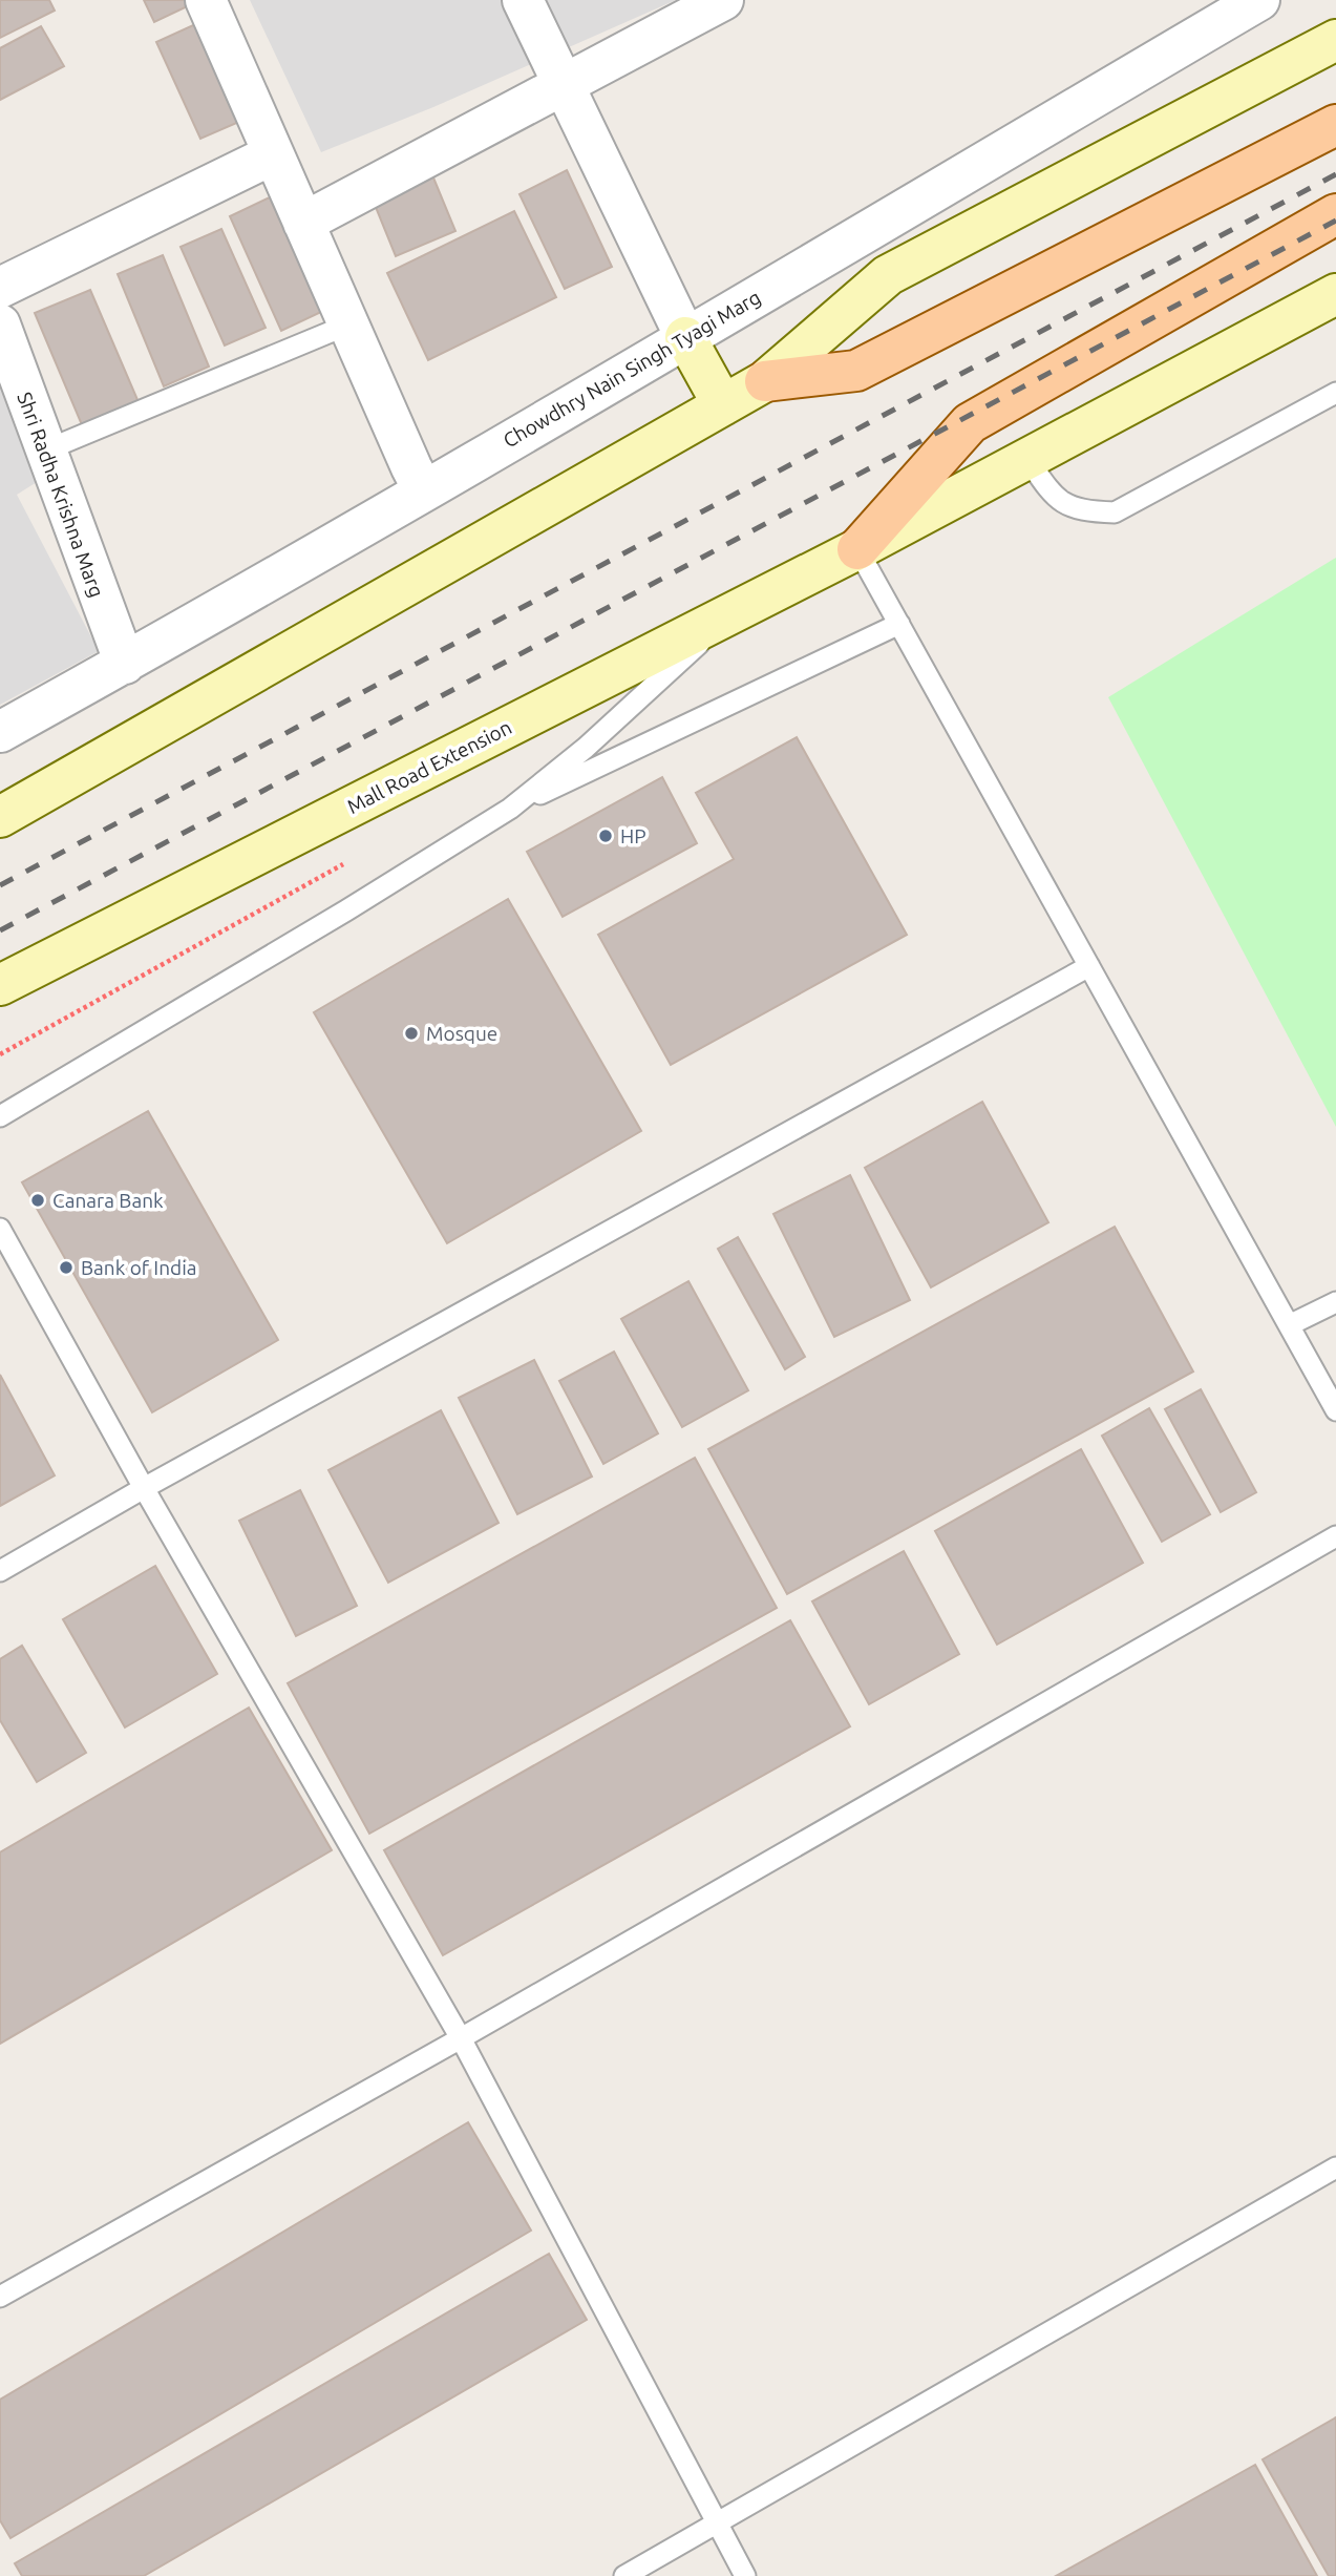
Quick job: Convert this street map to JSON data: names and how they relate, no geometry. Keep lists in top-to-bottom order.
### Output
{
  "streets": {
    "main road": ["Mall Road Extension"],
    "street": ["Chowdhry Nain Singh Tyagi Marg", "Shri Radha Krishna Marg"]
  },
  "crossings": [
    ["Chowdhry Nain Singh Tyagi Marg", "Shri Radha Krishna Marg"]
  ],
  "places": [
    "HP",
    "Mosque",
    "Canara Bank",
    "Bank of India"
  ]
}
